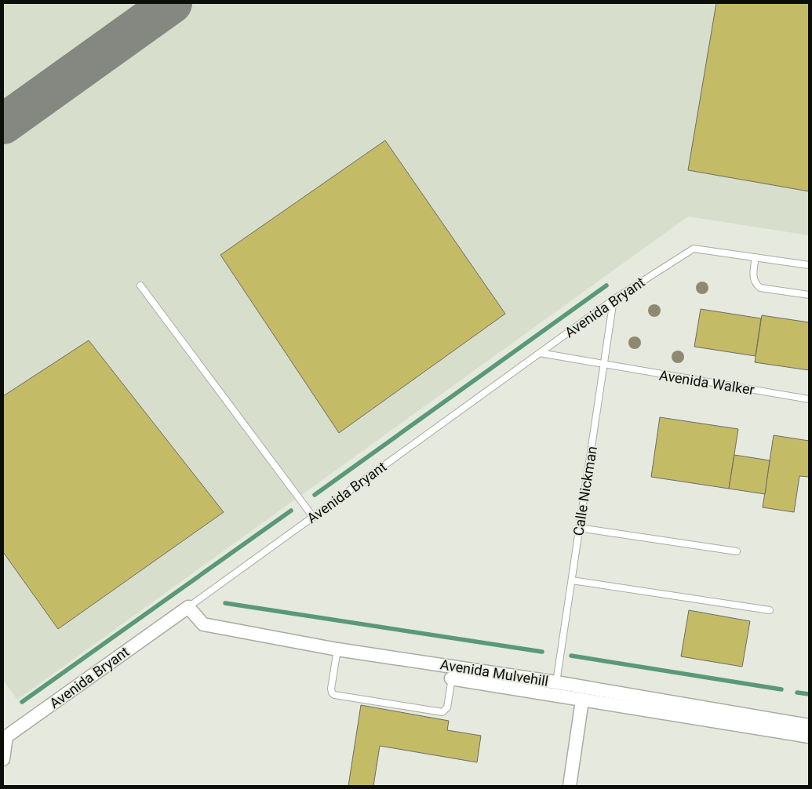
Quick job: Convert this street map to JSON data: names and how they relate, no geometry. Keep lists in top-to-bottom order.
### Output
{
  "streets": {
    "street": ["Avenida Bryant", "Avenida Mulvehill"],
    "lane": ["Avenida Walker", "Calle Nickman"]
  },
  "crossings": [
    ["Avenida Bryant", "Avenida Walker"],
    ["Avenida Bryant", "Calle Nickman"],
    ["Avenida Bryant", "Avenida Mulvehill"],
    ["Avenida Walker", "Calle Nickman"],
    ["Calle Nickman", "Avenida Mulvehill"]
  ]
}
